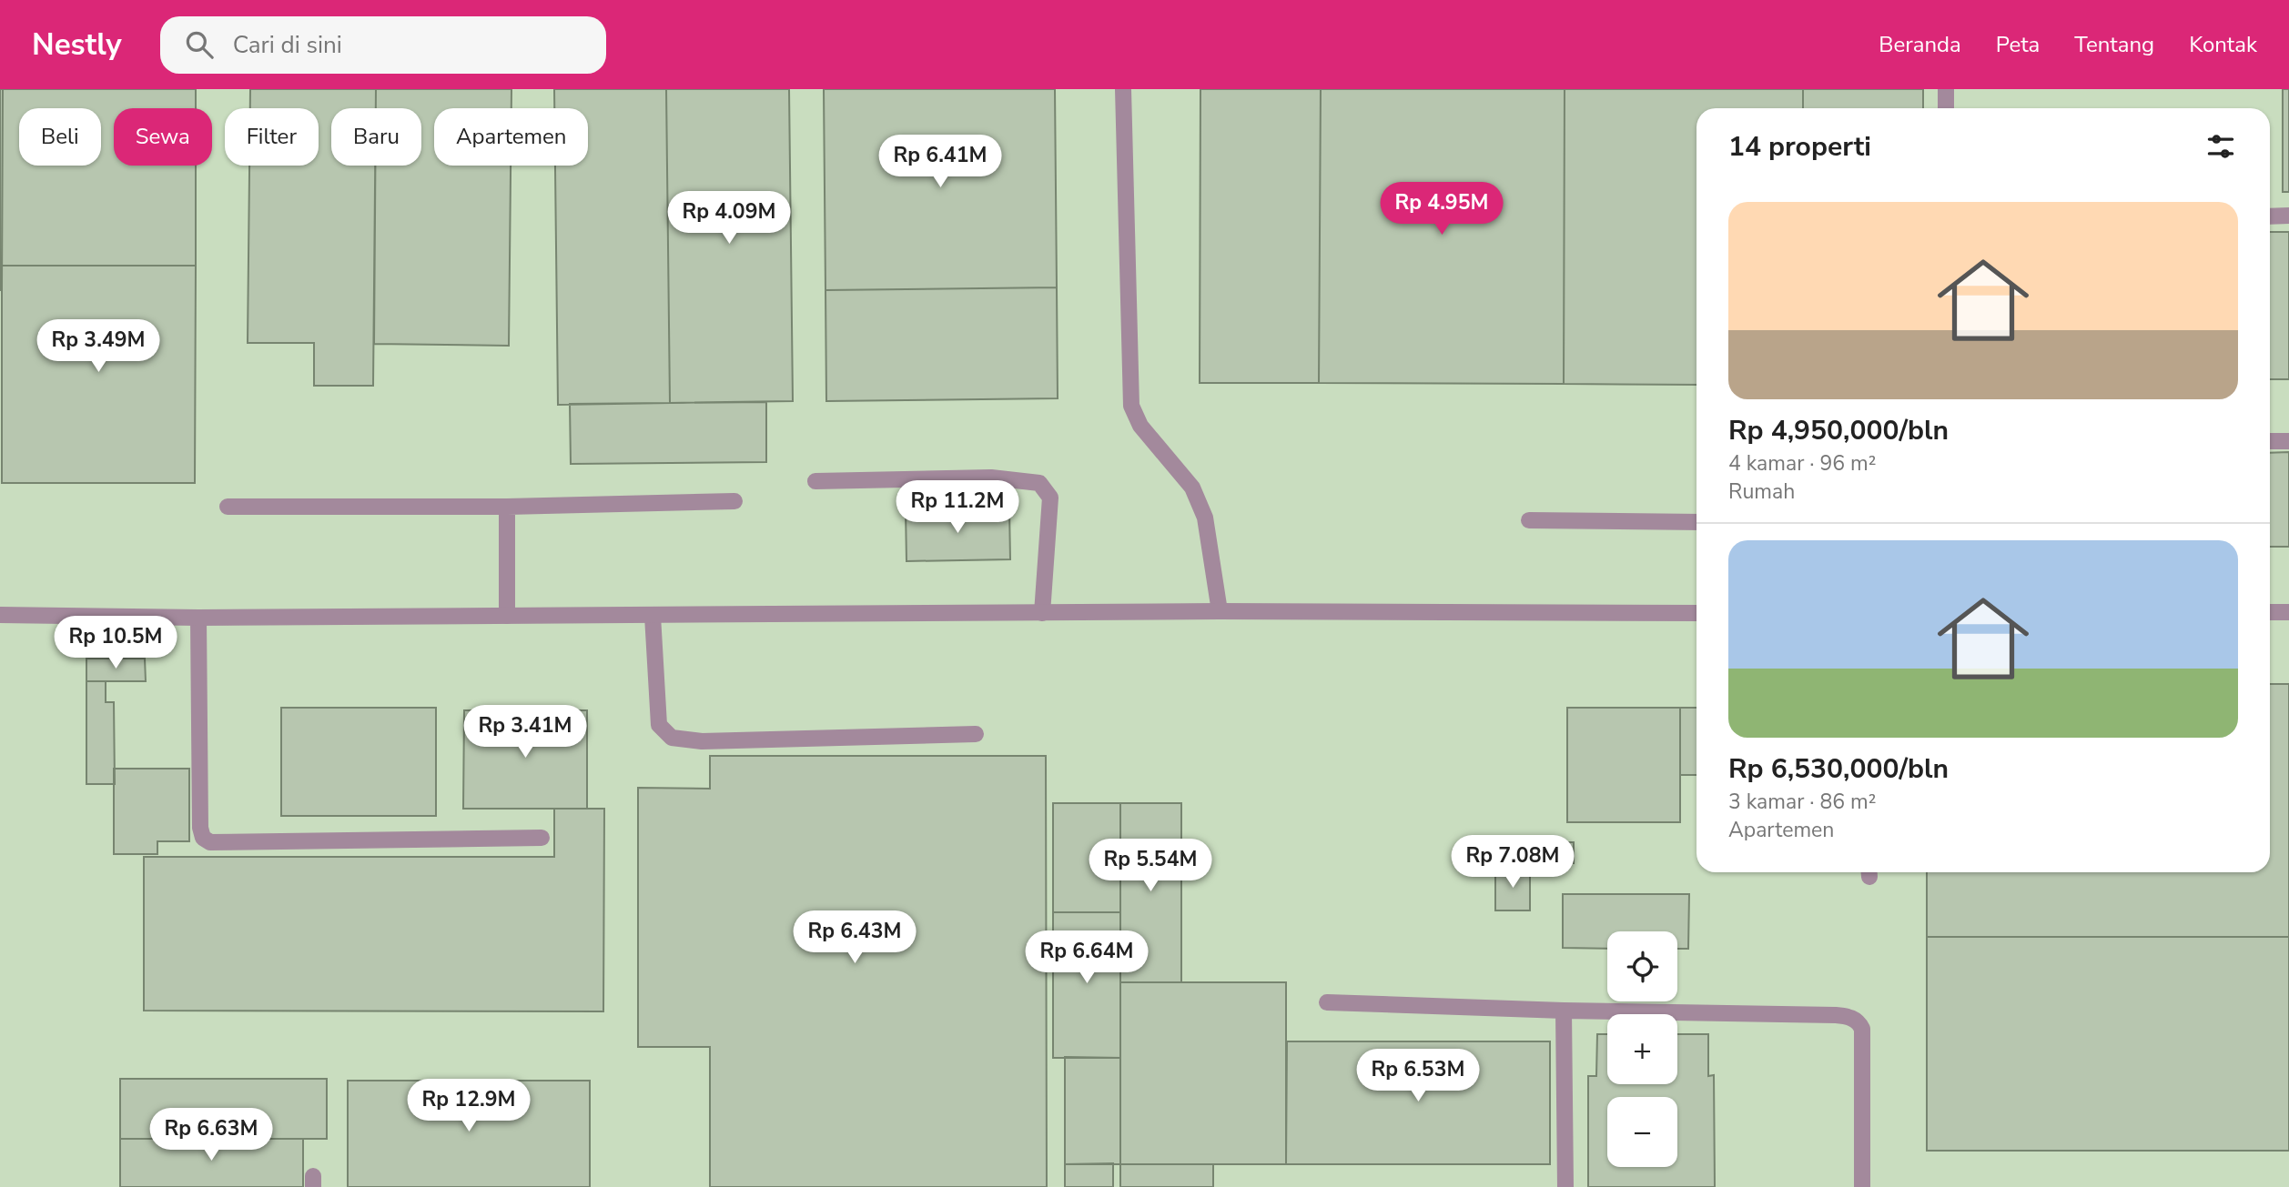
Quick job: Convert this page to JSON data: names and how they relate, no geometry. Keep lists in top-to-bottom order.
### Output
{
  "page": {
    "header": "Nestly",
    "search": "Cari di sini",
    "nav": [
      "Beranda",
      "Peta",
      "Tentang",
      "Kontak"
    ],
    "chip": [
      "Beli",
      "Sewa",
      "Filter",
      "Baru",
      "Apartemen"
    ],
    "heading": "14 properti",
    "price": [
      "Rp 6.41M",
      "Rp 4.95M",
      "Rp 4.09M",
      "Rp 3.49M",
      "Rp 11.2M",
      "Rp 10.5M",
      "Rp 3.41M",
      "Rp 7.08M",
      "Rp 5.54M",
      "Rp 6.43M",
      "Rp 6.64M",
      "Rp 6.53M",
      "Rp 12.9M",
      "Rp 6.63M"
    ],
    "list": [
      {
        "name": "Rp 4,950,000/bln",
        "note": "4 kamar · 96 m² · Rumah"
      },
      {
        "name": "Rp 6,530,000/bln",
        "note": "3 kamar · 86 m² · Apartemen"
      }
    ],
    "map_buttons": ["+", "−"]
  }
}
